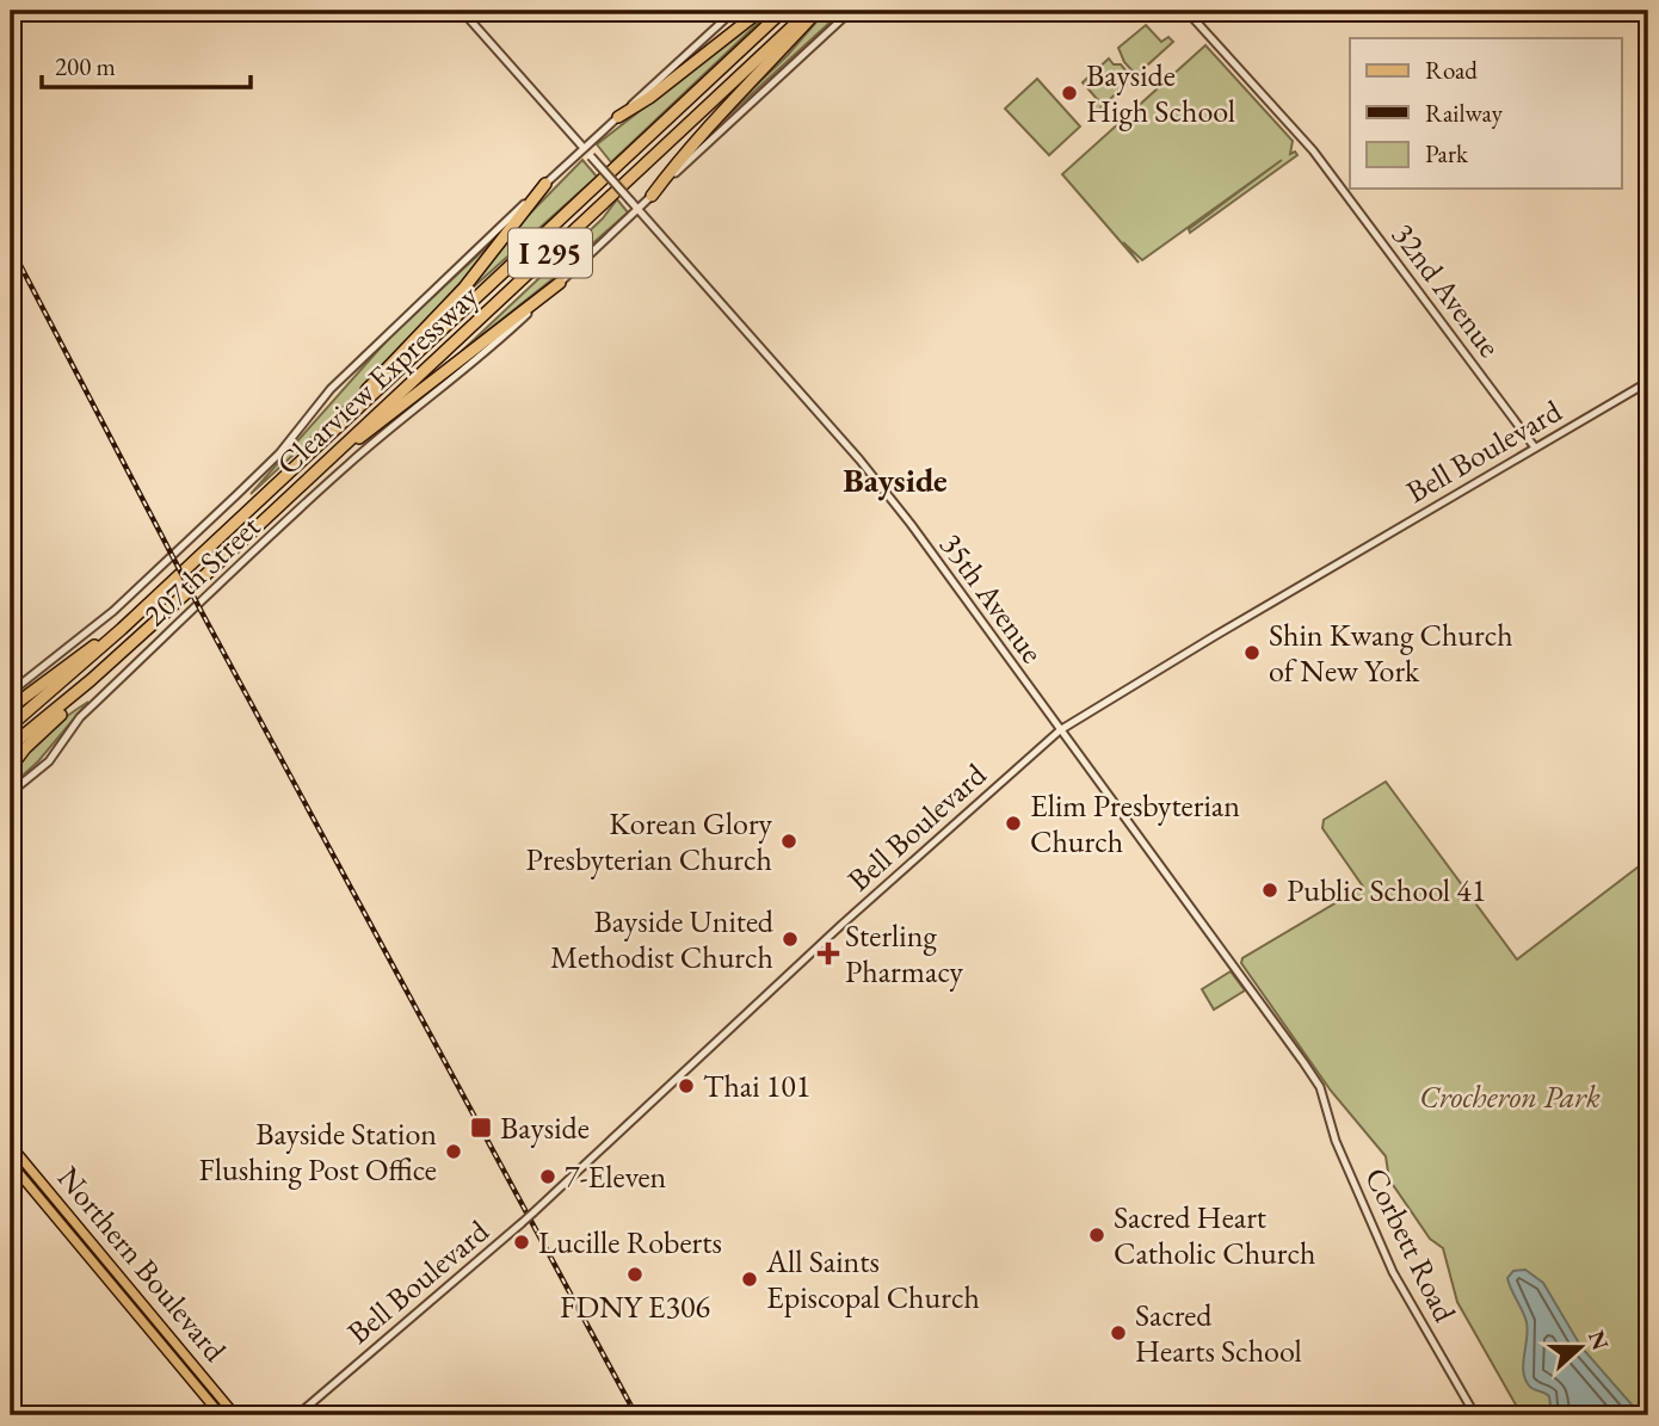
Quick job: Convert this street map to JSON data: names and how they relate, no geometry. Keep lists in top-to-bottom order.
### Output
{
  "streets": {
    "highway": ["I 295", "Clearview Expressway"],
    "main road": ["Northern Boulevard"],
    "street": [
      "32nd Avenue",
      "Bell Boulevard",
      "207th Street",
      "35th Avenue",
      "Corbett Road"
    ]
  },
  "crossings": [
    ["32nd Avenue", "Bell Boulevard"],
    ["Clearview Expressway", "35th Avenue"],
    ["Bell Boulevard", "35th Avenue"],
    ["207th Street", "35th Avenue"],
    ["35th Avenue", "Corbett Road"]
  ],
  "districts": ["Bayside"],
  "parks": ["Crocheron Park"],
  "places": {
    "other": [
      "Bayside High School",
      "Shin Kwang Church of New York",
      "Elim Presbyterian Church",
      "Korean Glory Presbyterian Church",
      "Public School 41",
      "Bayside United Methodist Church",
      "Thai 101",
      "Bayside Station Flushing Post Office",
      "7-Eleven",
      "Sacred Heart Catholic Church",
      "Lucille Roberts",
      "FDNY E306",
      "All Saints Episcopal Church",
      "Sacred Hearts School"
    ],
    "health": ["Sterling Pharmacy"],
    "transit": ["Bayside"]
  },
  "legend": ["Road", "Railway", "Park"],
  "scale_bar": "200 m",
  "north": "right"
}
